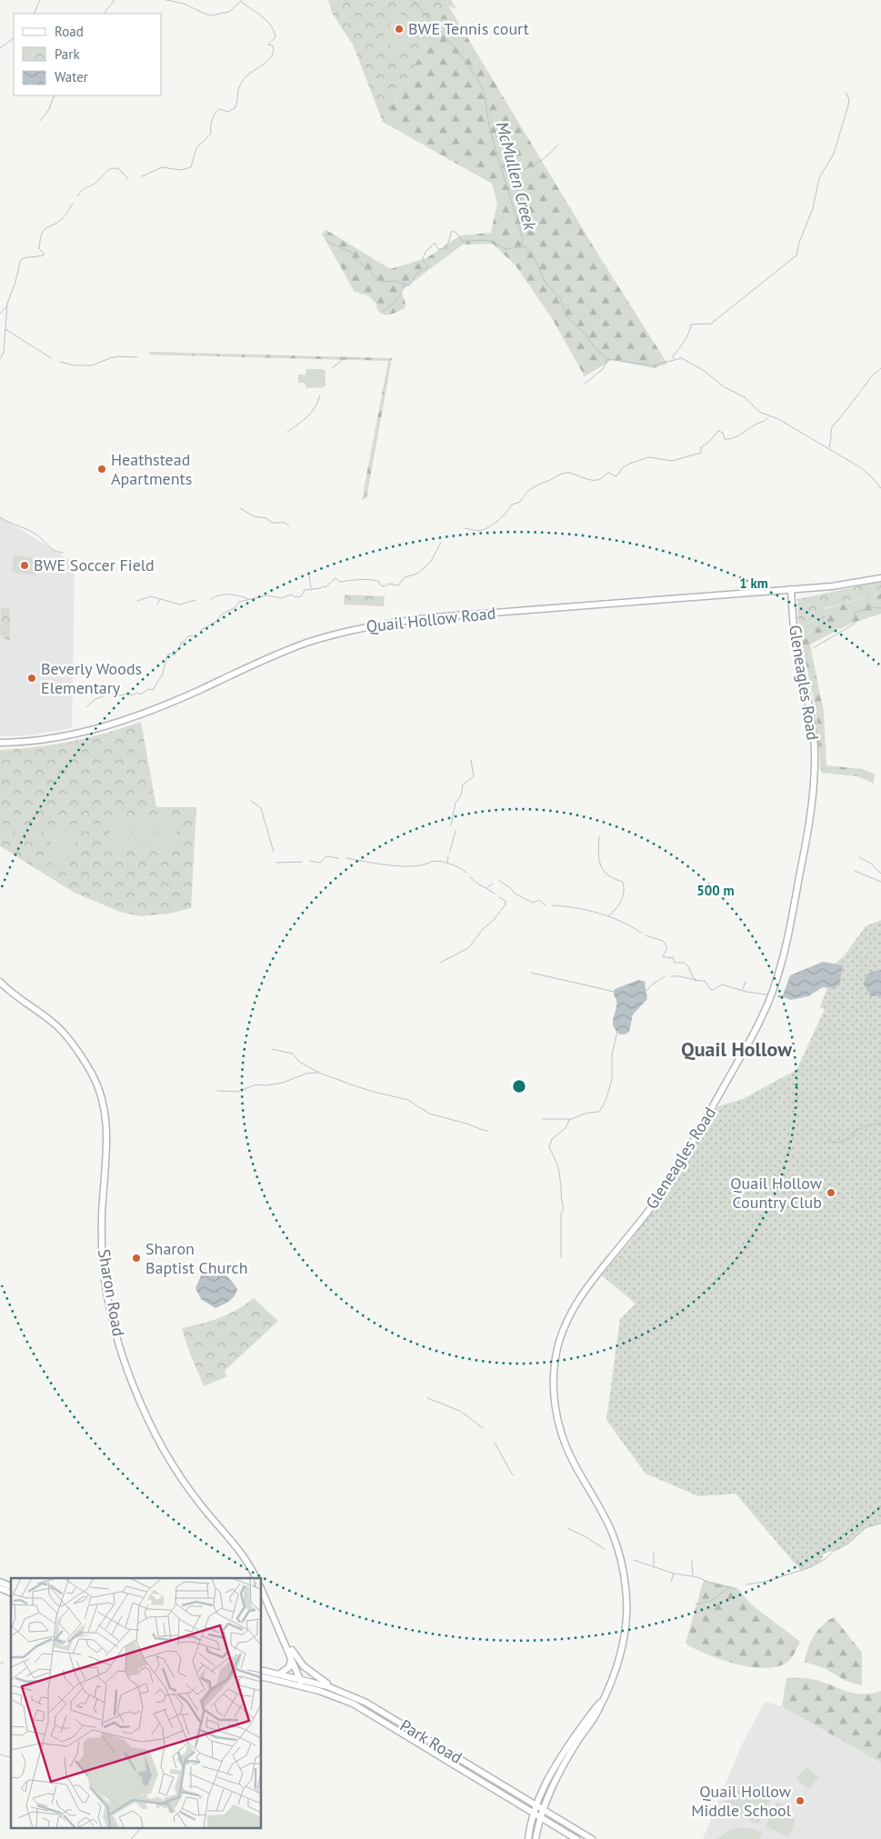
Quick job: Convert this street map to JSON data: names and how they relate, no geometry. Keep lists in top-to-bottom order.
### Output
{
  "streets": {
    "main road": [
      "Quail Hollow Road",
      "Gleneagles Road",
      "Sharon Road",
      "Park Road"
    ]
  },
  "crossings": [
    ["Quail Hollow Road", "Gleneagles Road"],
    ["Gleneagles Road", "Park Road"]
  ],
  "districts": ["Quail Hollow"],
  "water": ["McMullen Creek"],
  "places": [
    "BWE Tennis court",
    "Heathstead Apartments",
    "BWE Soccer Field",
    "Beverly Woods Elementary",
    "Quail Hollow Country Club",
    "Sharon Baptist Church",
    "Quail Hollow Middle School"
  ],
  "legend": ["Road", "Park", "Water"],
  "rings": ["1 km", "500 m"]
}
